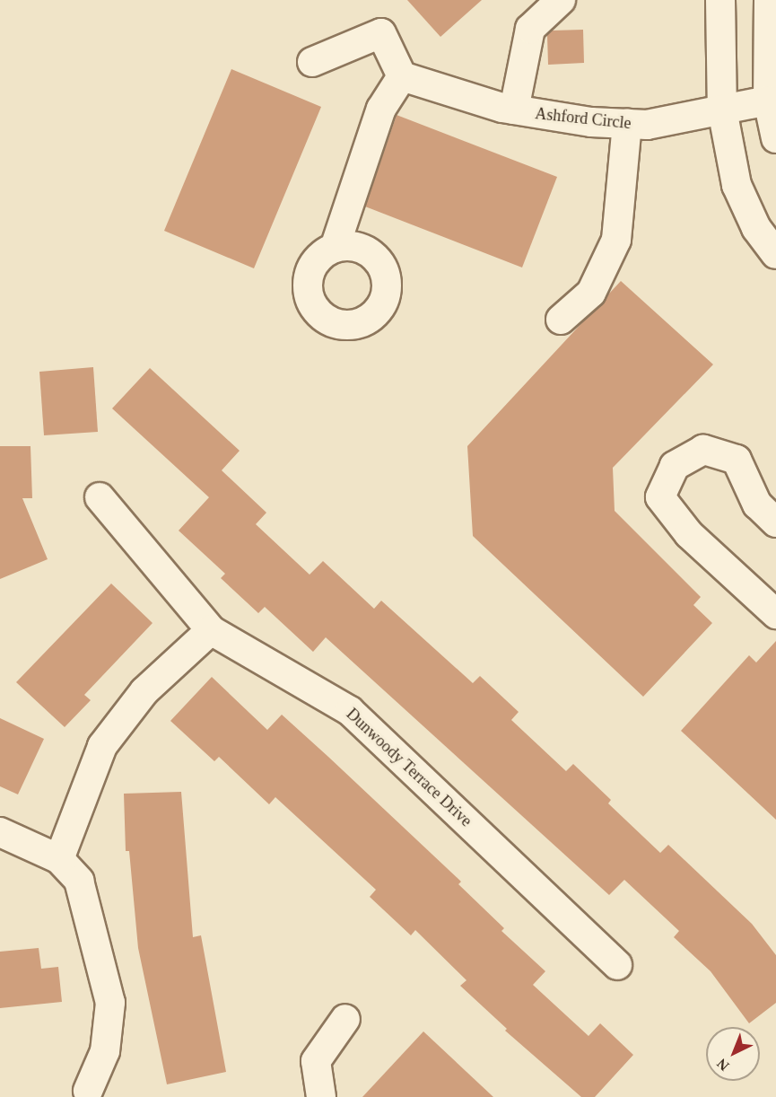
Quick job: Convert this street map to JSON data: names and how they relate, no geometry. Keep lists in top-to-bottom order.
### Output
{
  "streets": {
    "street": ["Ashford Circle", "Dunwoody Terrace Drive"]
  },
  "north": "bottom left"
}
